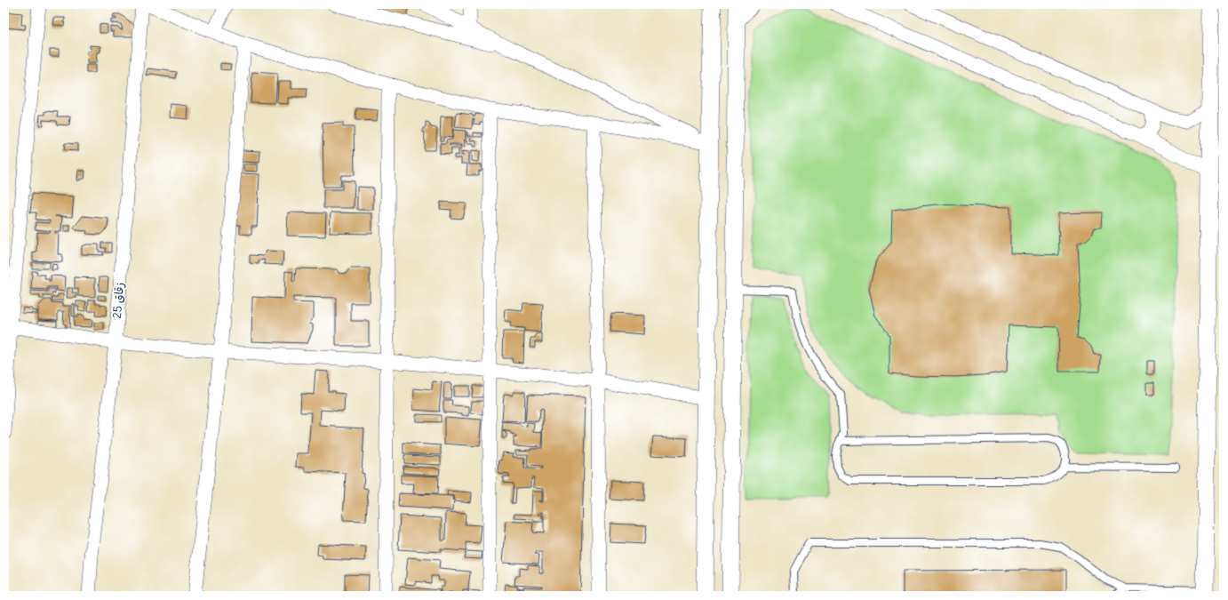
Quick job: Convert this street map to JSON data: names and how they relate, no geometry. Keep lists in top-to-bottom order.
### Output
{
  "streets": {
    "street": ["زقاق 25"]
  }
}
